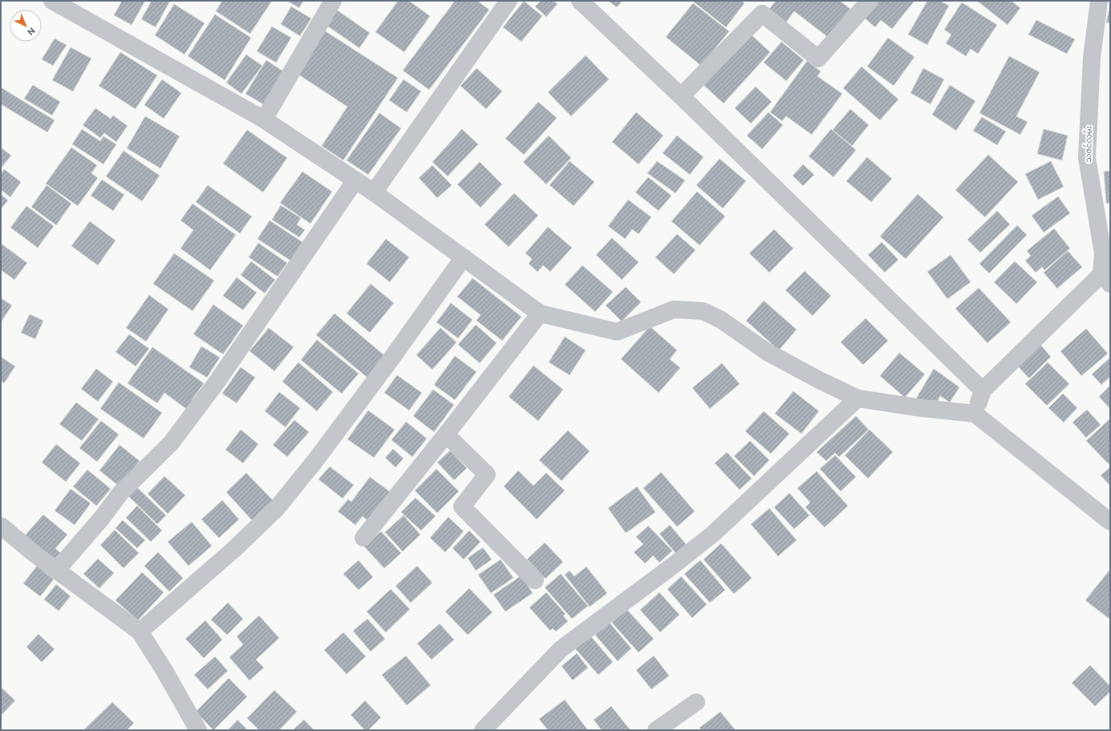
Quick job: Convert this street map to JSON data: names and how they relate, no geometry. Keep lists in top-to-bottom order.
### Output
{
  "streets": {
    "street": ["သဇင်လမ်း"]
  },
  "north": "bottom right"
}
